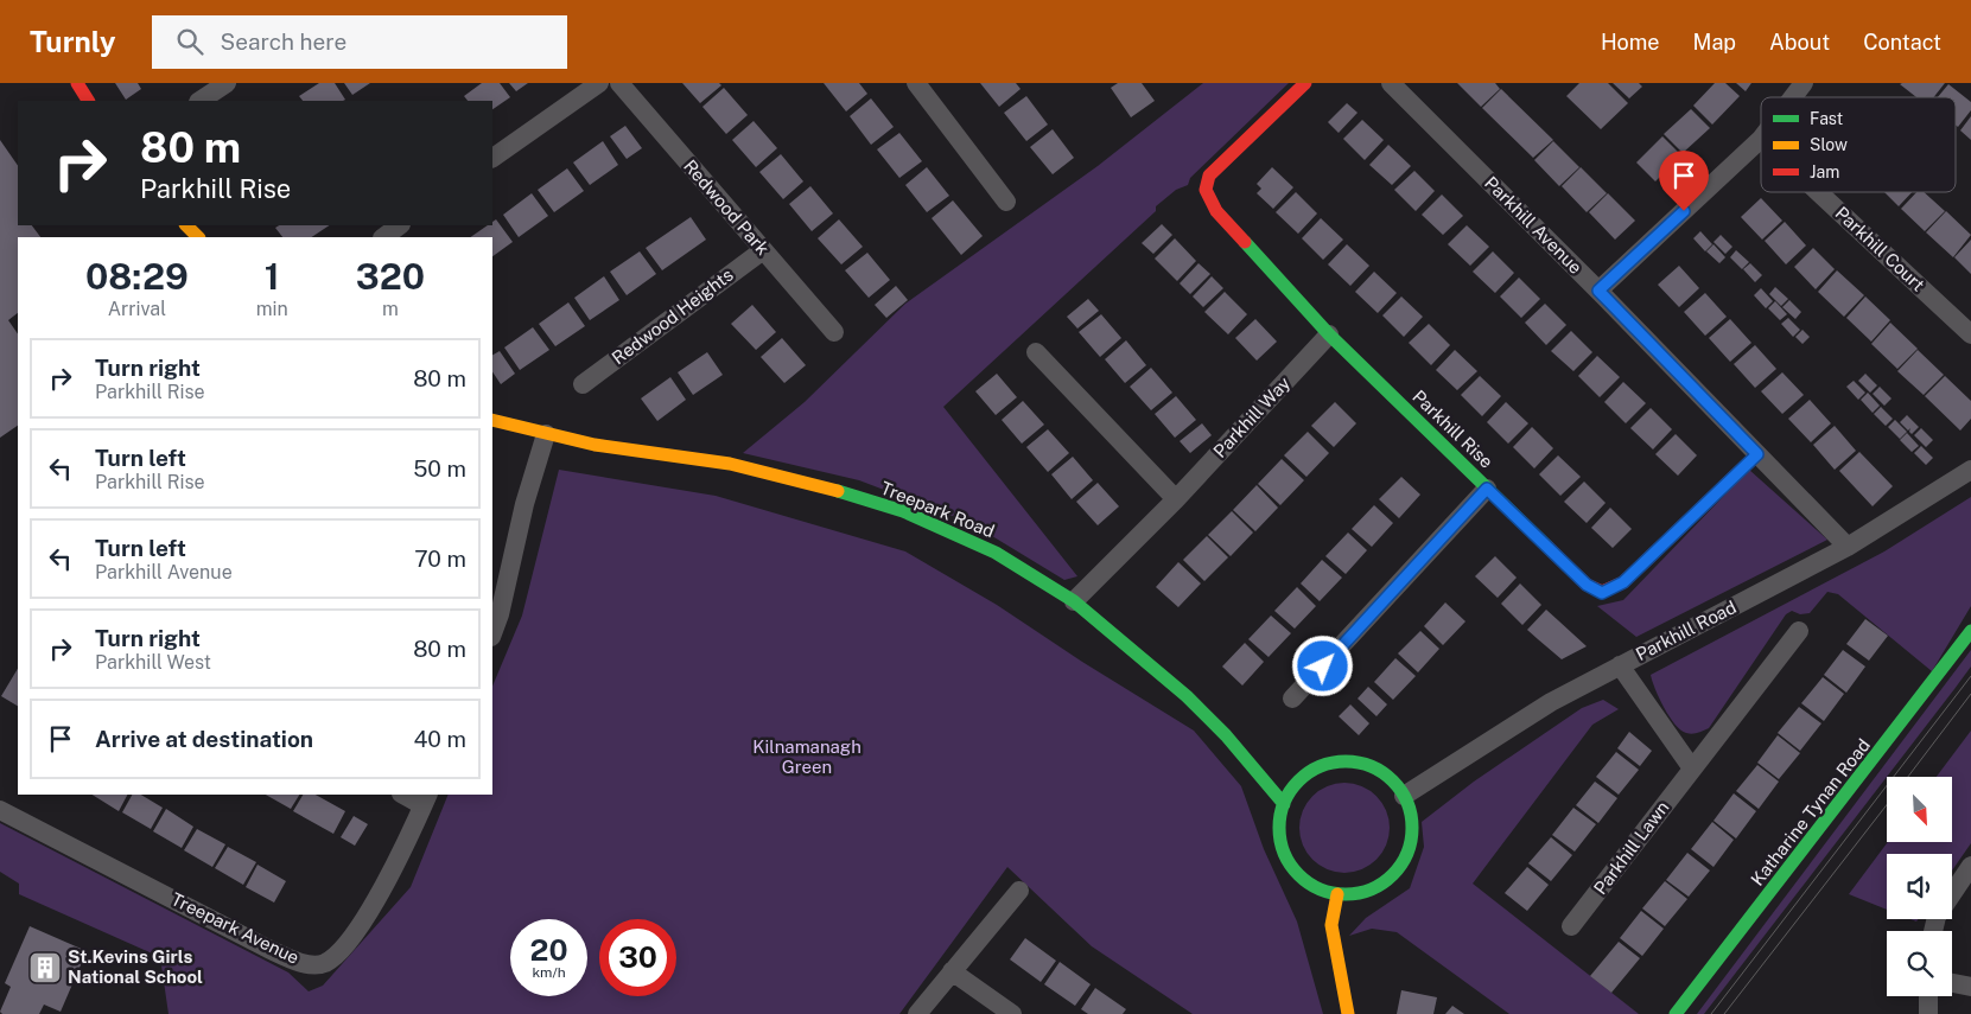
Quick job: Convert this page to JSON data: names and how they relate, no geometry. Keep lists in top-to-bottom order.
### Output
{
  "streets": {
    "street": [
      "Redwood Park",
      "Parkhill Avenue",
      "Parkhill Court",
      "Redwood Heights",
      "Parkhill Way",
      "Parkhill Rise",
      "Treepark Road",
      "Parkhill Road",
      "Katharine Tynan Road",
      "Parkhill Lawn",
      "Treepark Avenue"
    ]
  },
  "crossings": [
    ["Redwood Park", "Redwood Heights"],
    ["Parkhill Avenue", "Parkhill Rise"],
    ["Parkhill Avenue", "Parkhill Road"],
    ["Parkhill Way", "Parkhill Rise"],
    ["Parkhill Way", "Treepark Road"],
    ["Treepark Road", "Parkhill Road"]
  ],
  "parks": ["Kilnamanagh Green"],
  "places": {
    "building": ["St.Kevins Girls National School"]
  },
  "legend": ["Fast", "Slow", "Jam"],
  "north": "bottom right",
  "page": {
    "header": "Turnly",
    "search": "Search here",
    "nav": [
      "Home",
      "Map",
      "About",
      "Contact"
    ],
    "turn": ["80 m", "Parkhill Rise"],
    "eta": [
      "08:29",
      "Arrival",
      "1",
      "min",
      "320",
      "m"
    ],
    "list": [
      {
        "name": "Turn right",
        "note": "Parkhill Rise",
        "value": "80 m"
      },
      {
        "name": "Turn left",
        "note": "Parkhill Rise",
        "value": "50 m"
      },
      {
        "name": "Turn left",
        "note": "Parkhill Avenue",
        "value": "70 m"
      },
      {
        "name": "Turn right",
        "note": "Parkhill West",
        "value": "80 m"
      },
      {
        "name": "Arrive at destination",
        "value": "40 m"
      }
    ],
    "speed": "20 km/h",
    "limit": "30"
  }
}
